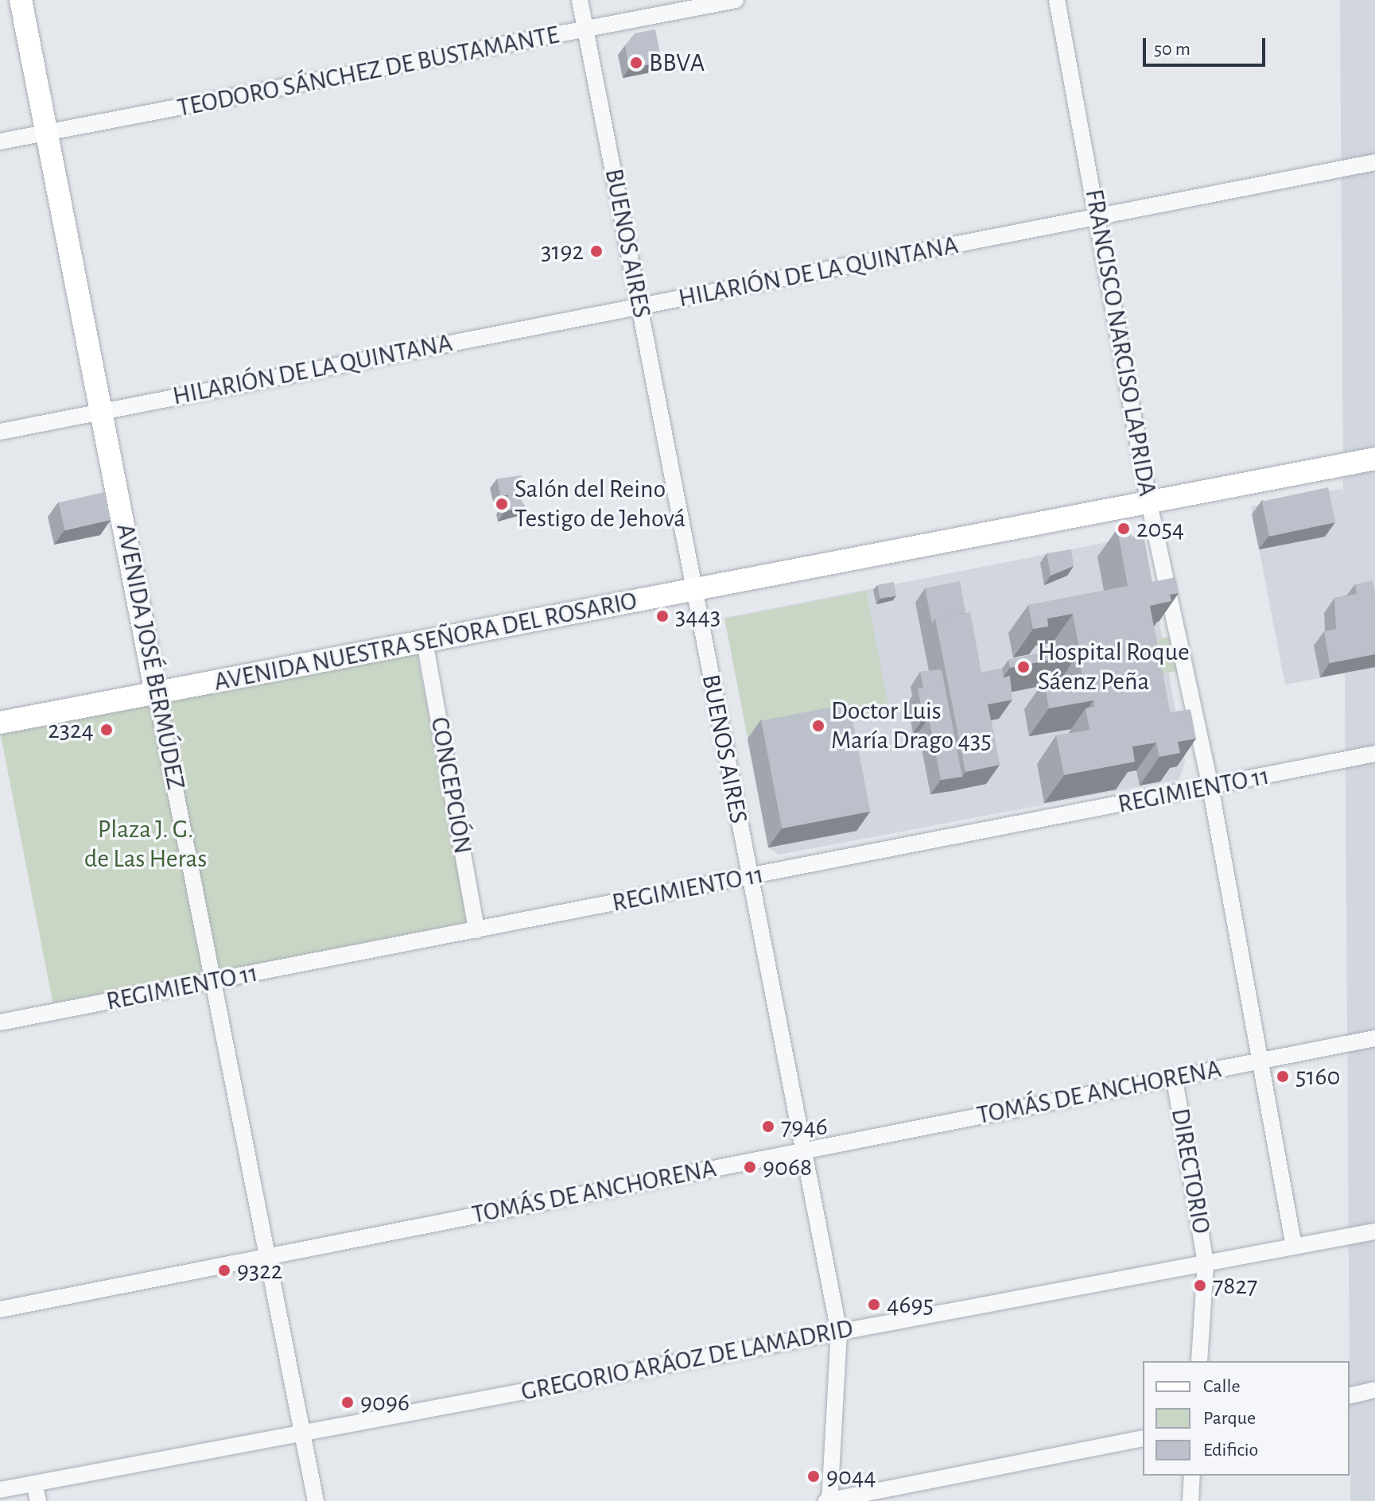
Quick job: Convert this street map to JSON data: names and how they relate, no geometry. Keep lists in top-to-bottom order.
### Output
{
  "streets": {
    "street": [
      "TEODORO SÁNCHEZ DE BUSTAMANTE",
      "BUENOS AIRES",
      "HILARIÓN DE LA QUINTANA",
      "FRANCISCO NARCISO LAPRIDA",
      "AVENIDA NUESTRA SEÑORA DEL ROSARIO",
      "AVENIDA JOSÉ BERMÚDEZ",
      "CONCEPCIÓN",
      "REGIMIENTO 11",
      "TOMÁS DE ANCHORENA",
      "DIRECTORIO",
      "GREGORIO ARÁOZ DE LAMADRID"
    ]
  },
  "crossings": [
    ["TEODORO SÁNCHEZ DE BUSTAMANTE", "BUENOS AIRES"],
    ["TEODORO SÁNCHEZ DE BUSTAMANTE", "AVENIDA JOSÉ BERMÚDEZ"],
    ["BUENOS AIRES", "HILARIÓN DE LA QUINTANA"],
    ["BUENOS AIRES", "AVENIDA NUESTRA SEÑORA DEL ROSARIO"],
    ["BUENOS AIRES", "REGIMIENTO 11"],
    ["BUENOS AIRES", "TOMÁS DE ANCHORENA"],
    ["BUENOS AIRES", "GREGORIO ARÁOZ DE LAMADRID"],
    ["HILARIÓN DE LA QUINTANA", "FRANCISCO NARCISO LAPRIDA"],
    ["HILARIÓN DE LA QUINTANA", "AVENIDA JOSÉ BERMÚDEZ"],
    ["FRANCISCO NARCISO LAPRIDA", "AVENIDA NUESTRA SEÑORA DEL ROSARIO"],
    ["FRANCISCO NARCISO LAPRIDA", "REGIMIENTO 11"],
    ["FRANCISCO NARCISO LAPRIDA", "TOMÁS DE ANCHORENA"],
    ["FRANCISCO NARCISO LAPRIDA", "GREGORIO ARÁOZ DE LAMADRID"],
    ["AVENIDA NUESTRA SEÑORA DEL ROSARIO", "AVENIDA JOSÉ BERMÚDEZ"],
    ["AVENIDA NUESTRA SEÑORA DEL ROSARIO", "CONCEPCIÓN"],
    ["AVENIDA JOSÉ BERMÚDEZ", "REGIMIENTO 11"],
    ["AVENIDA JOSÉ BERMÚDEZ", "TOMÁS DE ANCHORENA"],
    ["AVENIDA JOSÉ BERMÚDEZ", "GREGORIO ARÁOZ DE LAMADRID"],
    ["CONCEPCIÓN", "REGIMIENTO 11"],
    ["TOMÁS DE ANCHORENA", "DIRECTORIO"],
    ["DIRECTORIO", "GREGORIO ARÁOZ DE LAMADRID"]
  ],
  "parks": ["Plaza J. G. de Las Heras"],
  "places": [
    "BBVA",
    "3192",
    "Salón del Reino Testigo de Jehová",
    "2054",
    "3443",
    "Hospital Roque Sáenz Peña",
    "Doctor Luis María Drago 435",
    "2324",
    "5160",
    "7946",
    "9068",
    "9322",
    "7827",
    "4695",
    "9096",
    "9044"
  ],
  "legend": ["Calle", "Parque", "Edificio"],
  "scale_bar": "50 m"
}
